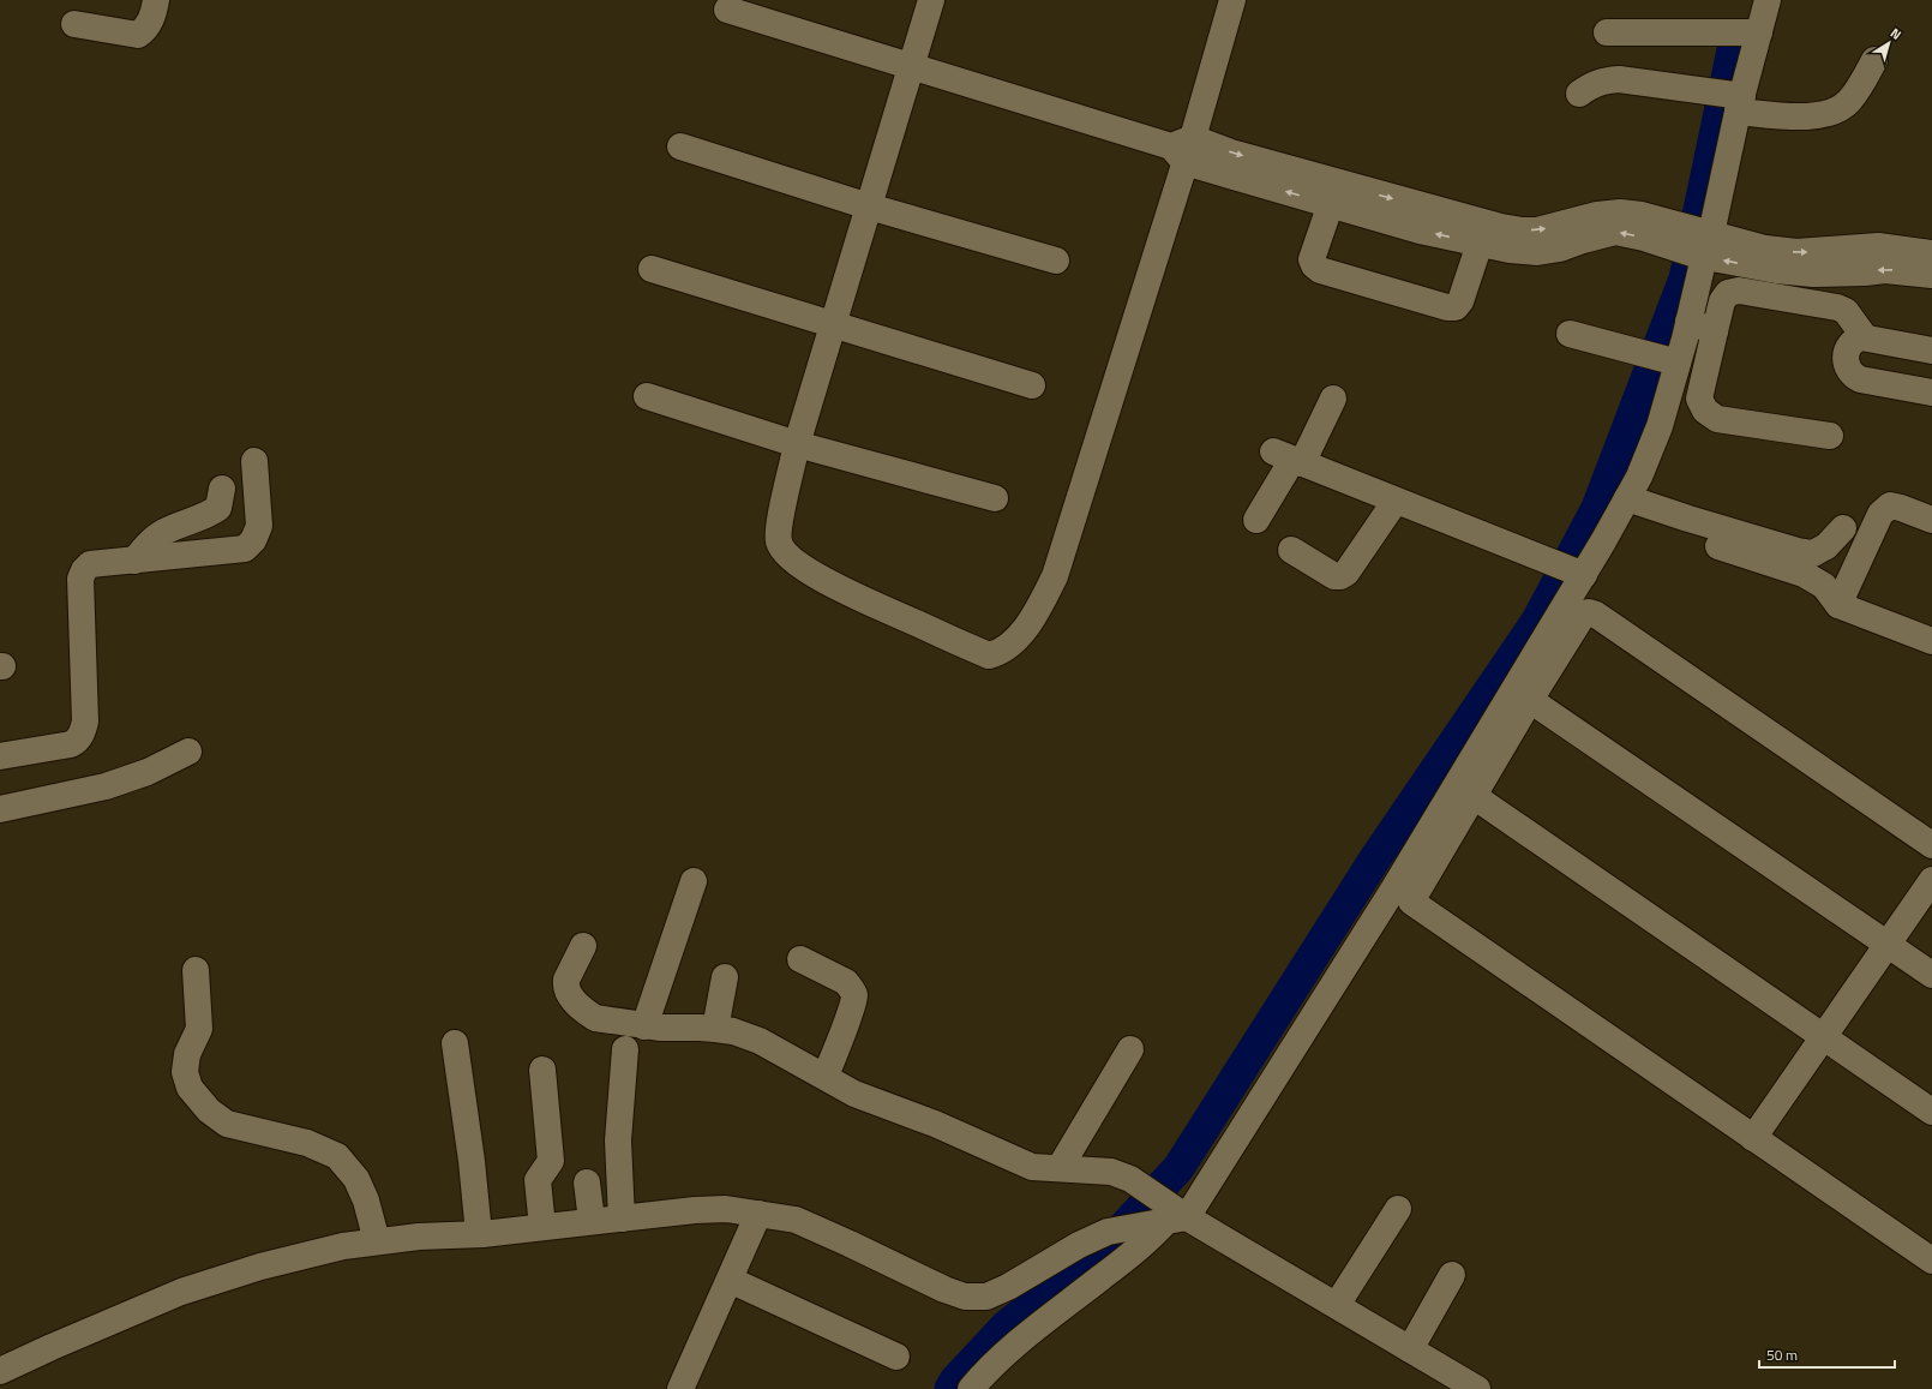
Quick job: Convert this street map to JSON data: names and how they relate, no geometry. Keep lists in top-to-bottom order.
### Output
{
  "scale_bar": "50 m",
  "north": "top right"
}
